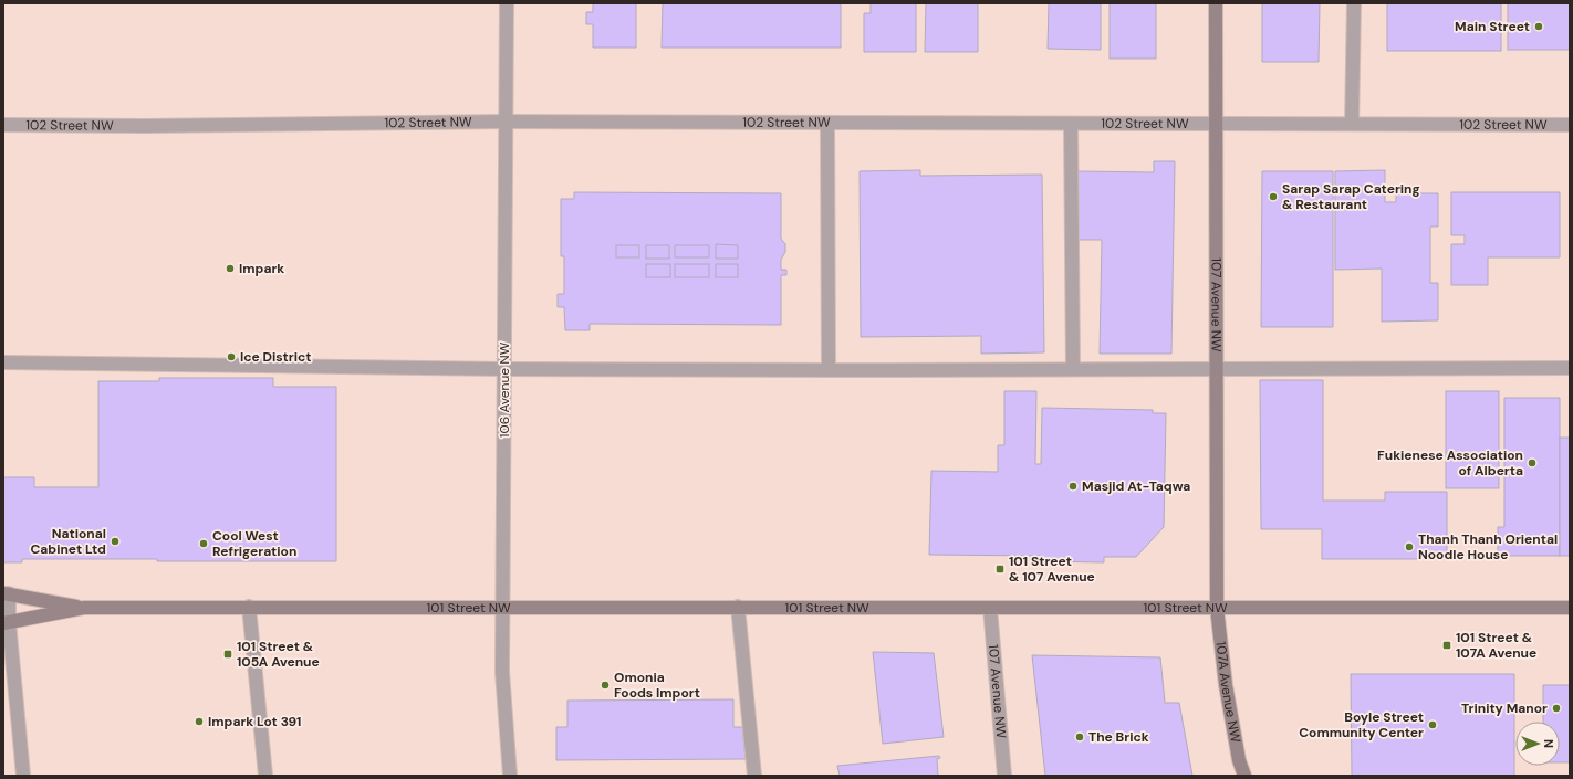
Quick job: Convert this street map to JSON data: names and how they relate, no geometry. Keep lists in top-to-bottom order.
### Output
{
  "streets": {
    "main road": ["107 Avenue NW", "101 Street NW", "107A Avenue NW"],
    "street": ["102 Street NW", "106 Avenue NW"]
  },
  "crossings": [
    ["102 Street NW", "107 Avenue NW"],
    ["102 Street NW", "106 Avenue NW"],
    ["107 Avenue NW", "101 Street NW"],
    ["107 Avenue NW", "107A Avenue NW"],
    ["106 Avenue NW", "101 Street NW"],
    ["101 Street NW", "107A Avenue NW"]
  ],
  "places": {
    "other": [
      "Main Street",
      "Sarap Sarap Catering & Restaurant",
      "Impark",
      "Ice District",
      "Fukienese Association of Alberta",
      "Masjid At-Taqwa",
      "National Cabinet Ltd",
      "Cool West Refrigeration",
      "Thanh Thanh Oriental Noodle House",
      "Omonia Foods Import",
      "Trinity Manor",
      "Impark Lot 391",
      "Boyle Street Community Center",
      "The Brick"
    ],
    "transit": ["101 Street & 107 Avenue", "101 Street & 107A Avenue", "101 Street & 105A Avenue"]
  },
  "north": "right"
}
